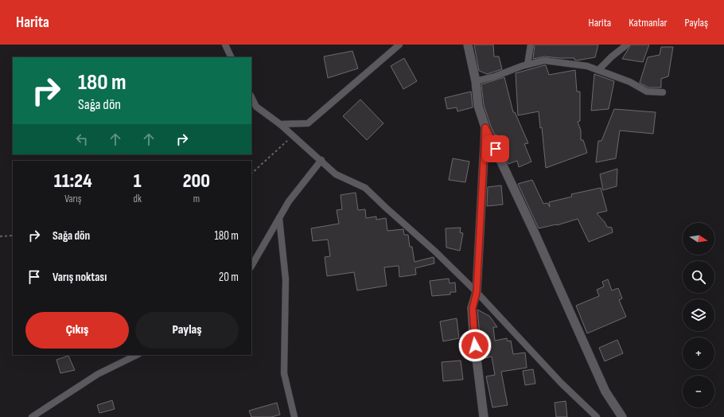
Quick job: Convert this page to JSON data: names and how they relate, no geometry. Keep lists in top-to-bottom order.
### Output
{
  "north": "right",
  "page": {
    "header": "Harita",
    "nav": ["Harita", "Katmanlar", "Paylaş"],
    "turn": ["180 m", "Sağa dön"],
    "eta": [
      "11:24",
      "Varış",
      "1",
      "dk",
      "200",
      "m"
    ],
    "list": [
      {
        "name": "Sağa dön",
        "value": "180 m"
      },
      {
        "name": "Varış noktası",
        "value": "20 m"
      }
    ],
    "map_buttons": ["+", "−"],
    "buttons": ["Çıkış", "Paylaş"]
  }
}
